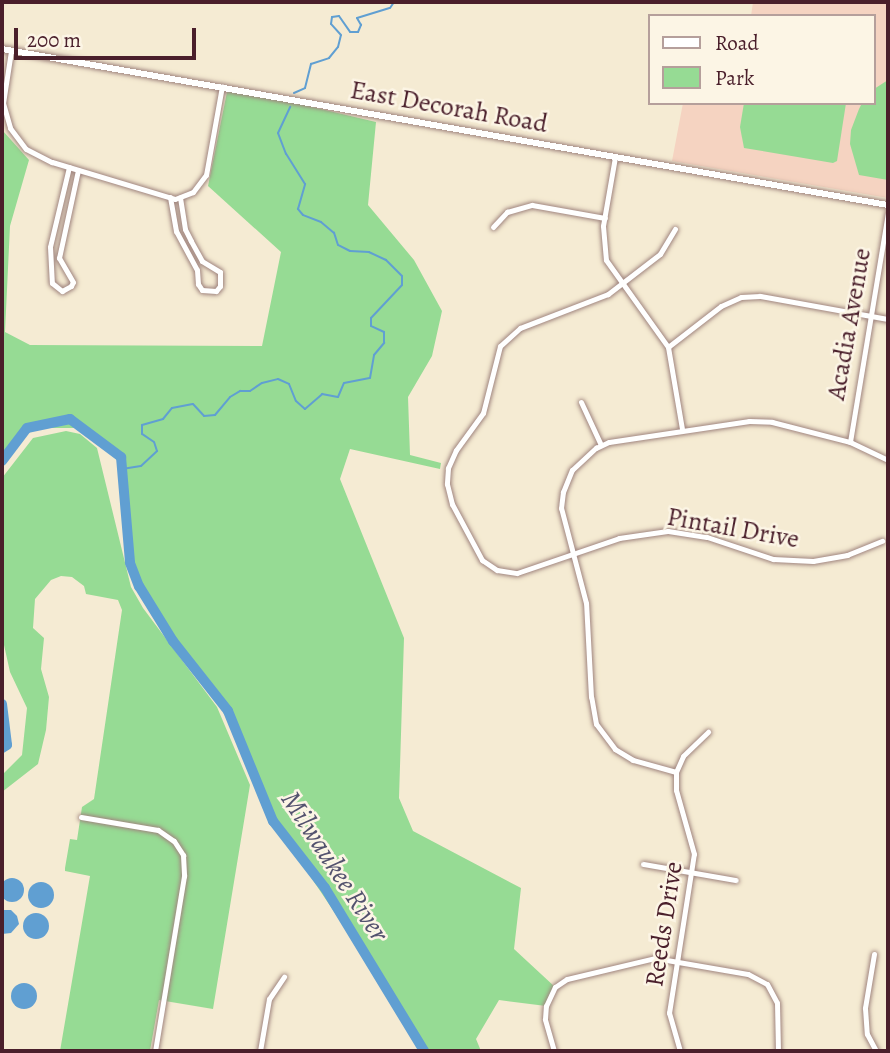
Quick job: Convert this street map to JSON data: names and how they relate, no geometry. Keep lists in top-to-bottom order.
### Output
{
  "streets": {
    "street": [
      "East Decorah Road",
      "Acadia Avenue",
      "Pintail Drive",
      "Reeds Drive"
    ]
  },
  "water": ["Milwaukee River"],
  "legend": ["Road", "Park"],
  "scale_bar": "200 m"
}
